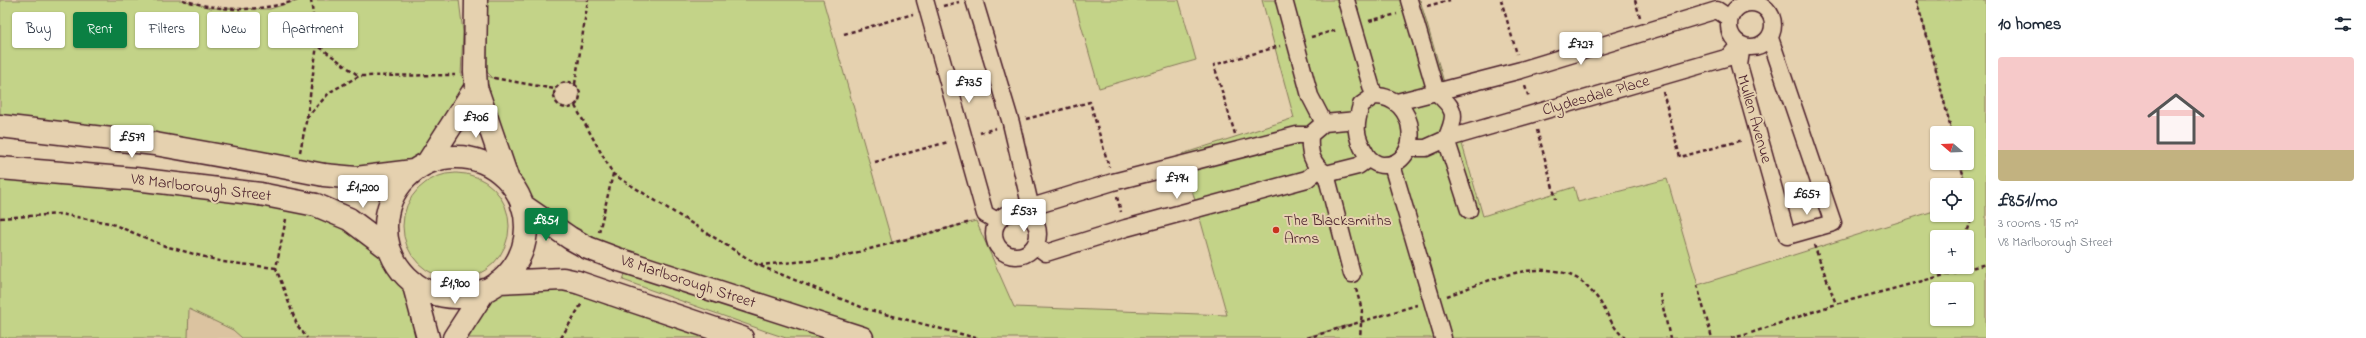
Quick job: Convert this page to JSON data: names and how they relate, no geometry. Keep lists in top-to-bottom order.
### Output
{
  "streets": {
    "main road": ["V8 Marlborough Street"],
    "street": ["Clydesdale Place", "Mullen Avenue"]
  },
  "crossings": [
    ["Clydesdale Place", "Mullen Avenue"]
  ],
  "places": ["The Blacksmiths Arms"],
  "north": "left",
  "page": {
    "heading": "10 homes",
    "chip": [
      "Buy",
      "Rent",
      "Filters",
      "New",
      "Apartment"
    ],
    "price": [
      "£727",
      "£735",
      "£706",
      "£579",
      "£794",
      "£1,200",
      "£657",
      "£537",
      "£851",
      "£1,900"
    ],
    "list": [
      {
        "name": "£851/mo",
        "note": "3 rooms · 95 m² · V8 Marlborough Street"
      }
    ],
    "map_buttons": ["+", "−"]
  }
}
